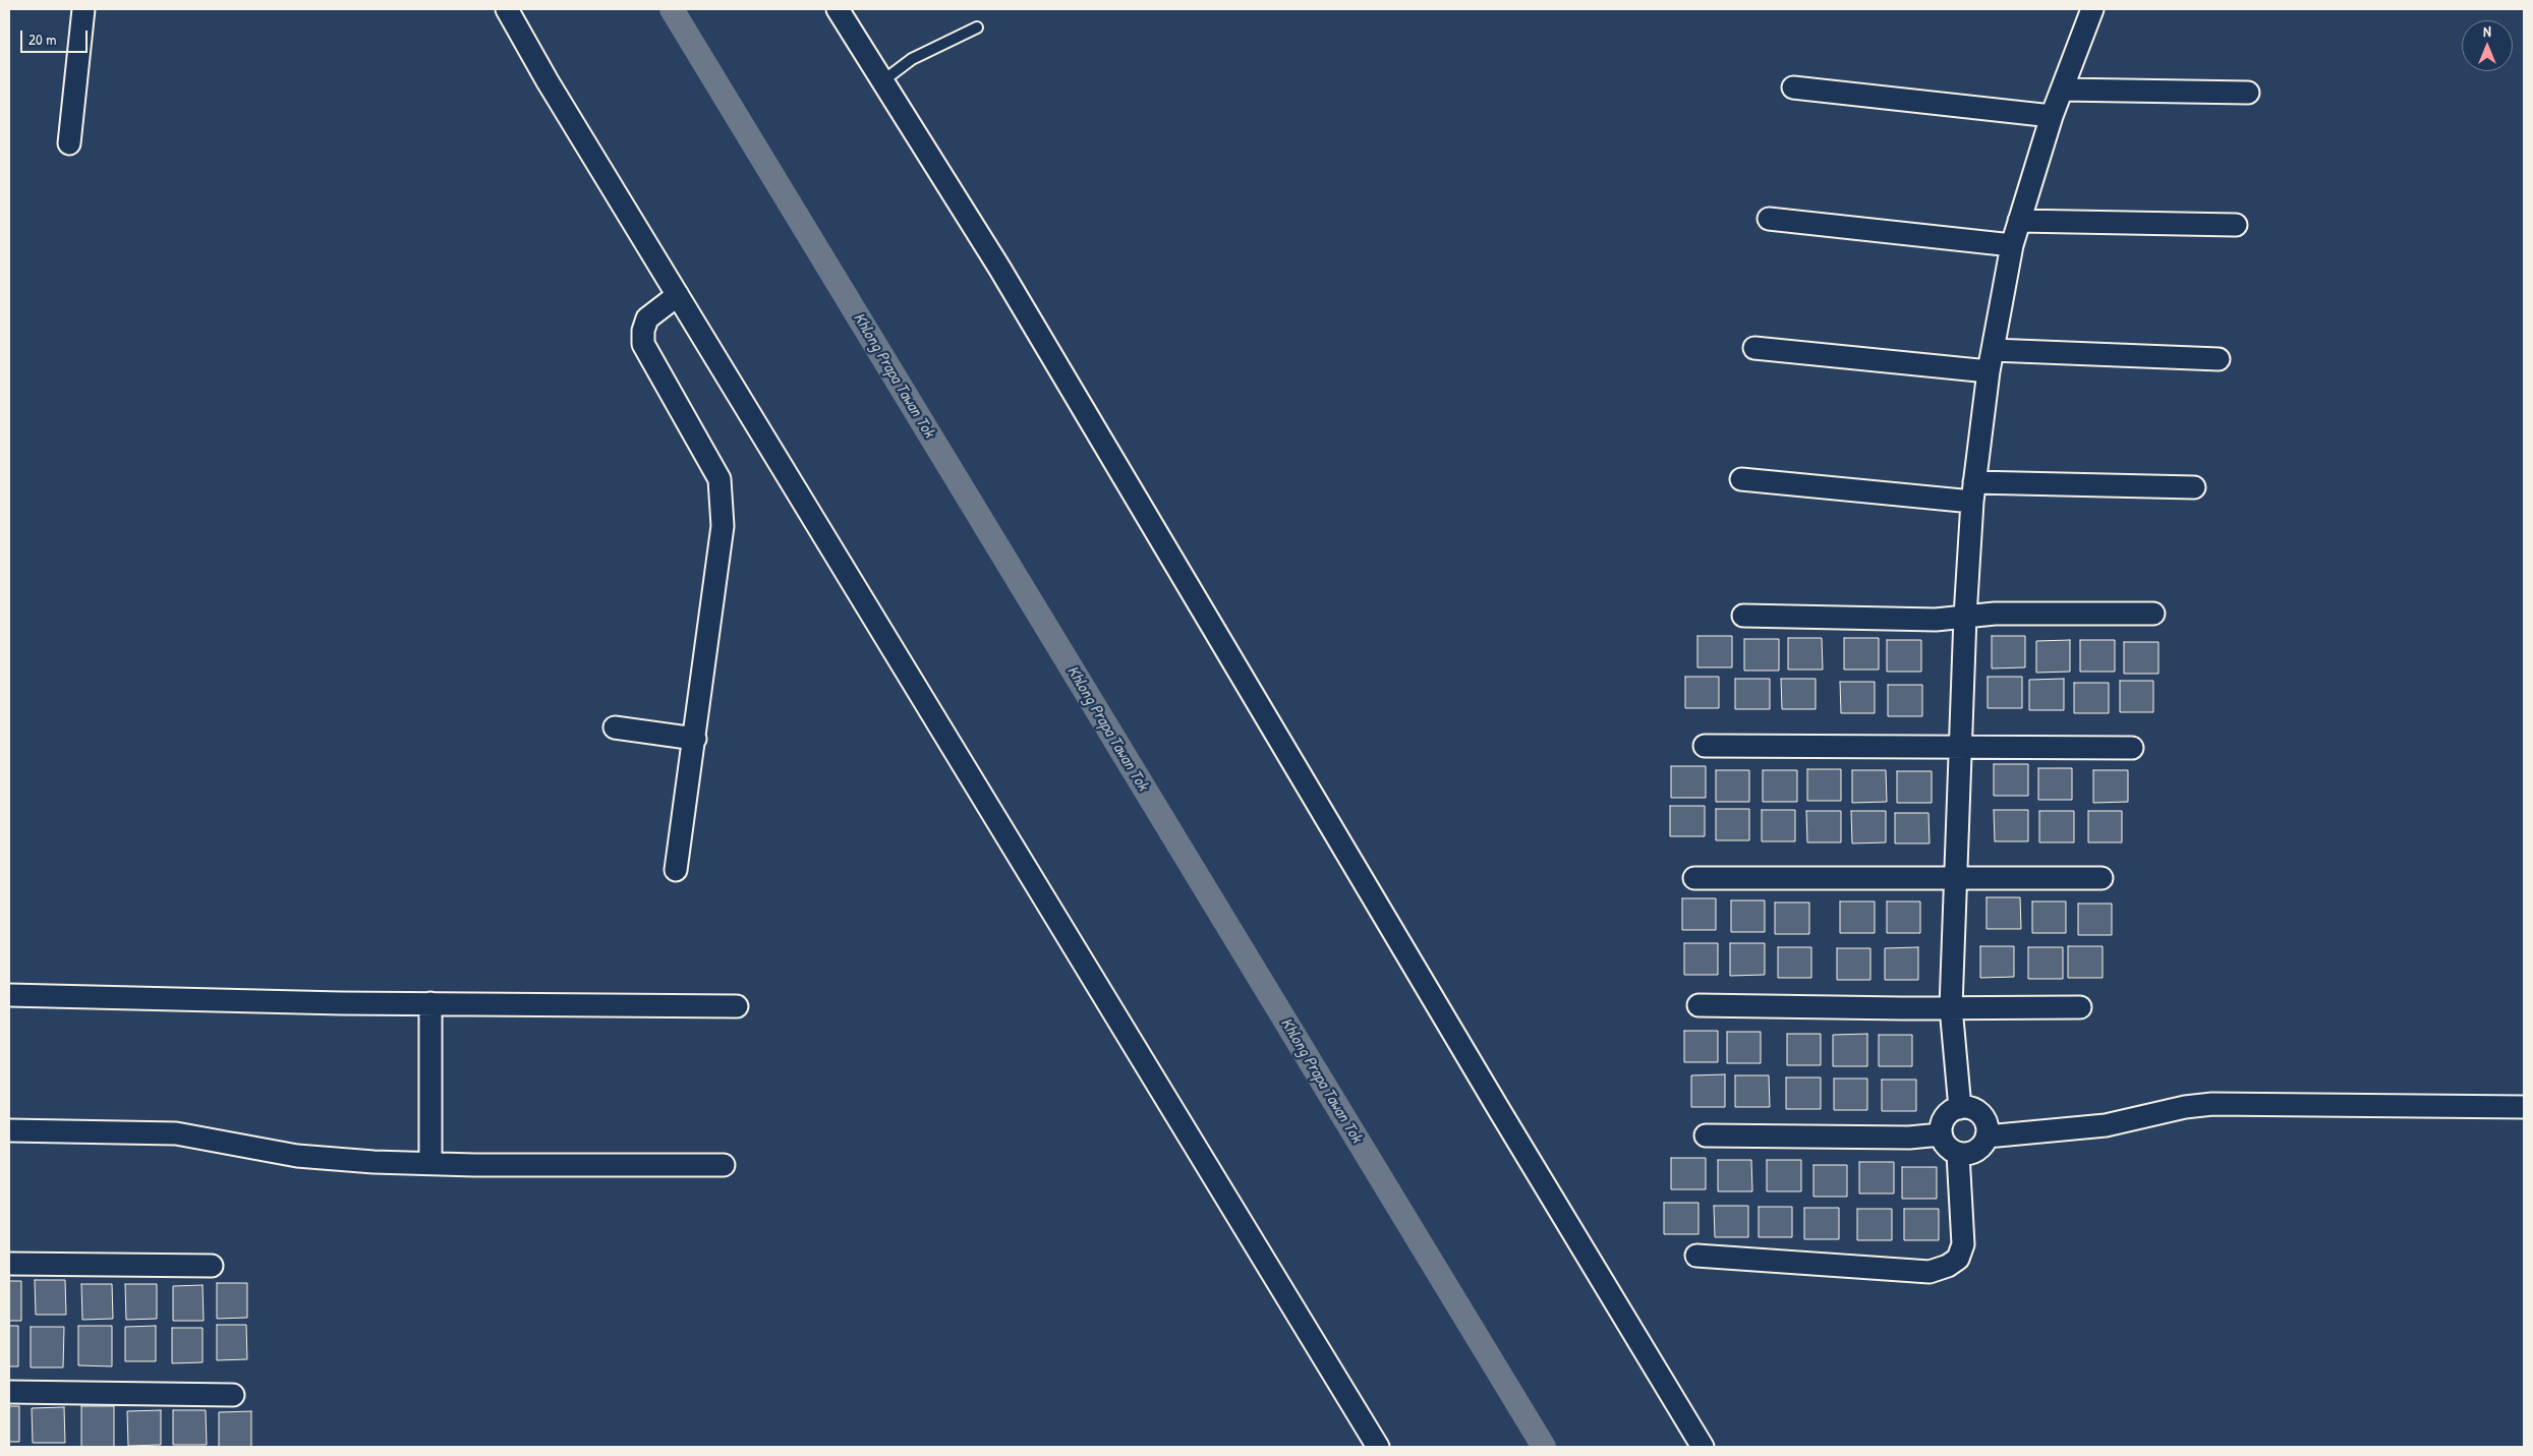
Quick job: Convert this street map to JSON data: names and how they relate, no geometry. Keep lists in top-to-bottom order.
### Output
{
  "water": ["Khlong Prapa Tawan Tok"],
  "scale_bar": "20 m",
  "north": "top"
}
